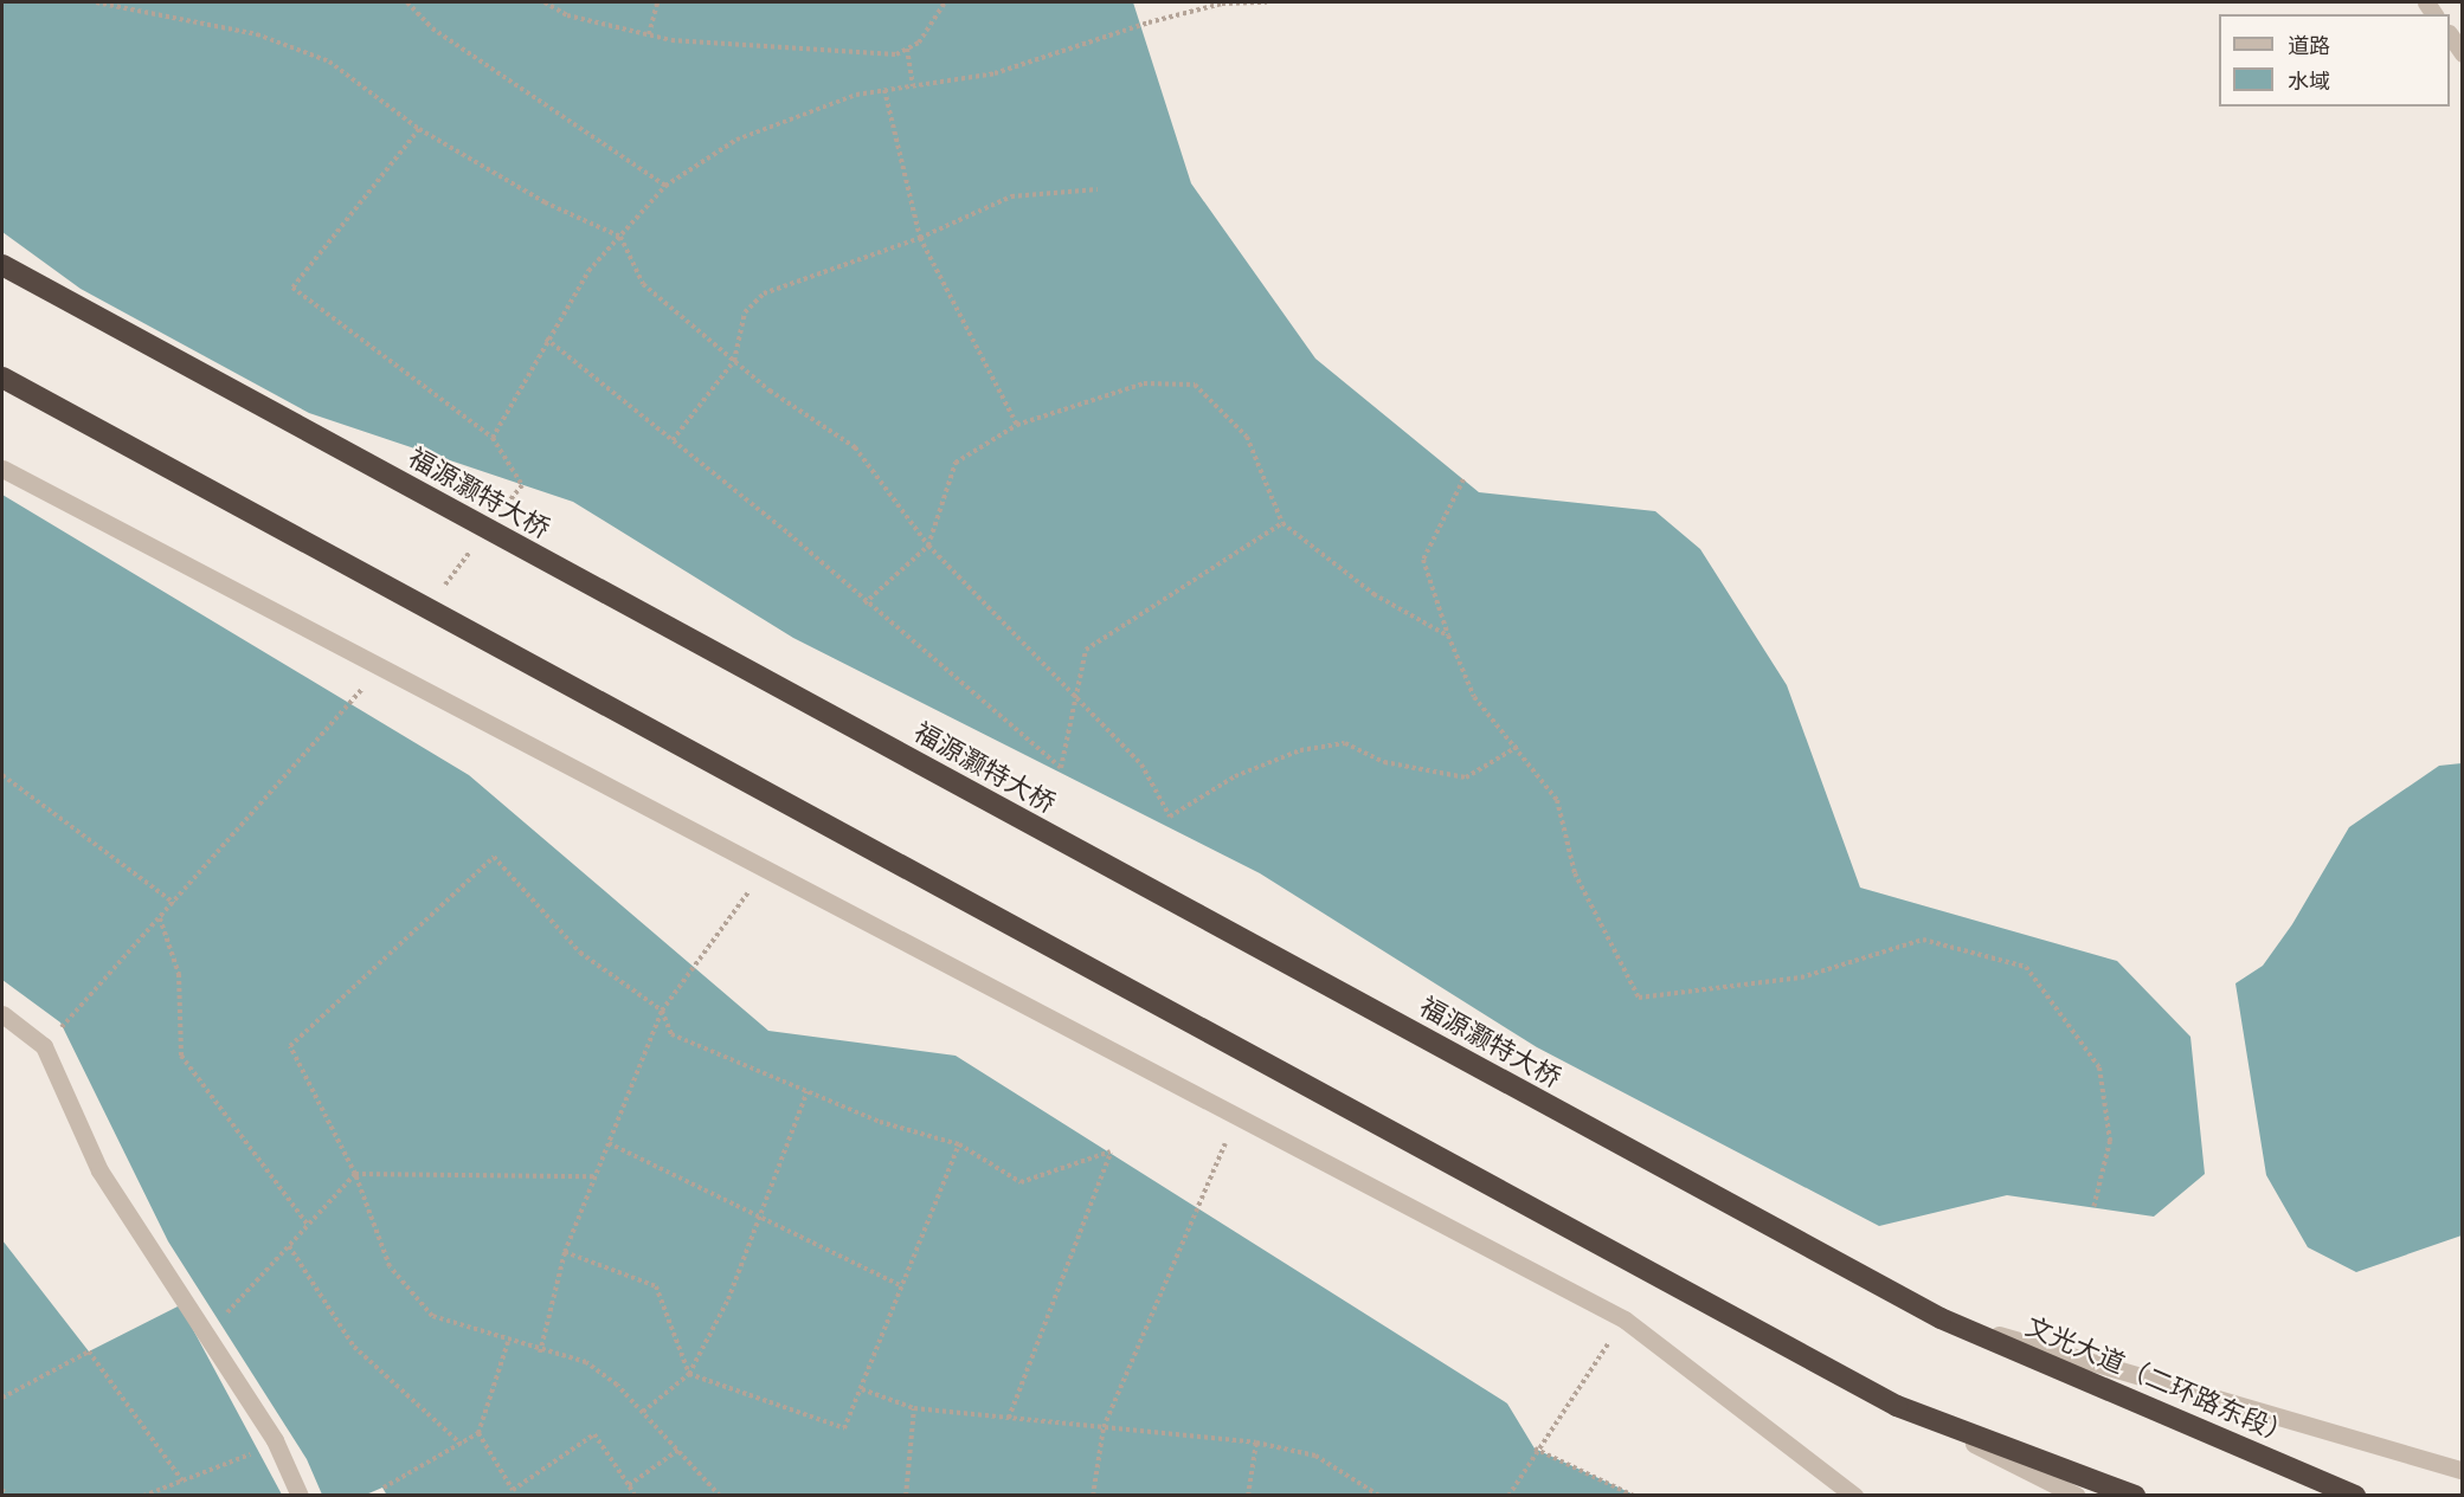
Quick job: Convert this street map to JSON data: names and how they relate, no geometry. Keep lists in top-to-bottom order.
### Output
{
  "streets": {
    "highway": ["福源灏特大桥", "文光大道（二环路东段）"]
  },
  "crossings": [
    ["福源灏特大桥", "文光大道（二环路东段）"]
  ],
  "legend": ["道路", "水域"]
}
